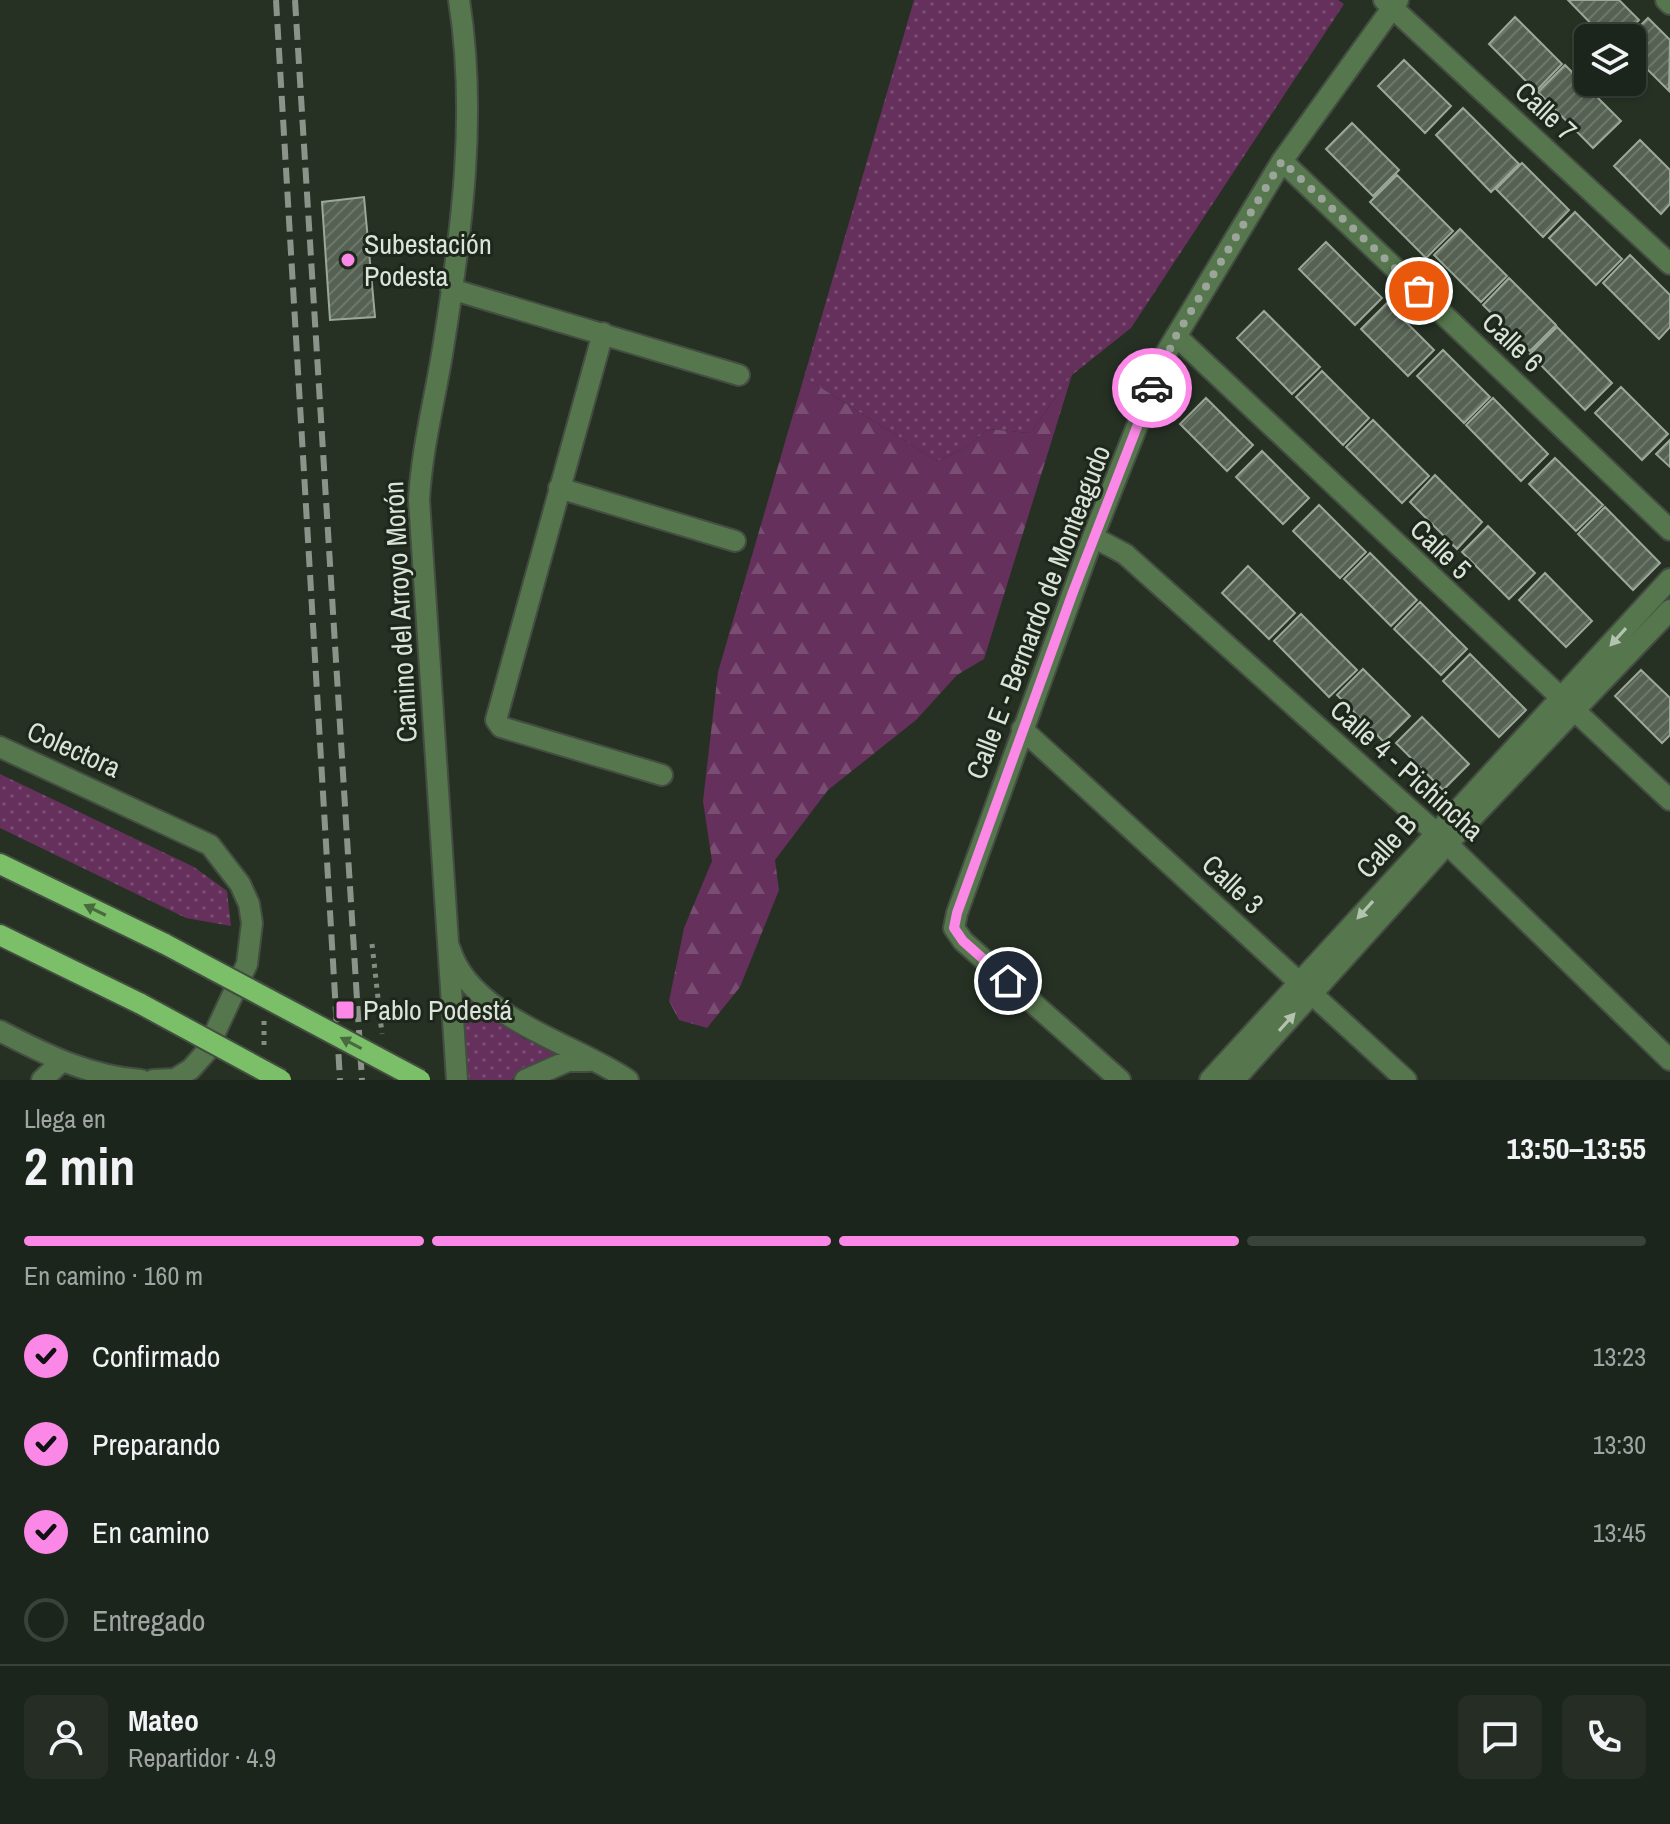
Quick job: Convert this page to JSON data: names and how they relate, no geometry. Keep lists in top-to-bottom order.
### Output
{
  "streets": {
    "street": [
      "Calle 7",
      "Calle 6",
      "Calle 5",
      "Camino del Arroyo Morón",
      "Calle E - Bernardo de Monteagudo",
      "Colectora",
      "Calle 4 - Pichincha",
      "Calle B",
      "Calle 3"
    ]
  },
  "crossings": [
    ["Calle 7", "Calle E - Bernardo de Monteagudo"],
    ["Calle 6", "Calle E - Bernardo de Monteagudo"],
    ["Calle 5", "Calle E - Bernardo de Monteagudo"],
    ["Calle 5", "Calle B"],
    ["Calle E - Bernardo de Monteagudo", "Calle 4 - Pichincha"],
    ["Calle E - Bernardo de Monteagudo", "Calle 3"],
    ["Calle 4 - Pichincha", "Calle B"],
    ["Calle B", "Calle 3"]
  ],
  "places": {
    "other": ["Subestación Podesta"],
    "transit": ["Pablo Podestá"]
  },
  "page": {
    "heading": ["2 min", "Llega en", "13:50–13:55"],
    "panel": ["Mateo", "Repartidor · 4.9"],
    "bar": "En camino · 160 m",
    "list": [
      ["Confirmado", "13:23"],
      ["Preparando", "13:30"],
      ["En camino", "13:45"],
      "Entregado"
    ]
  }
}
